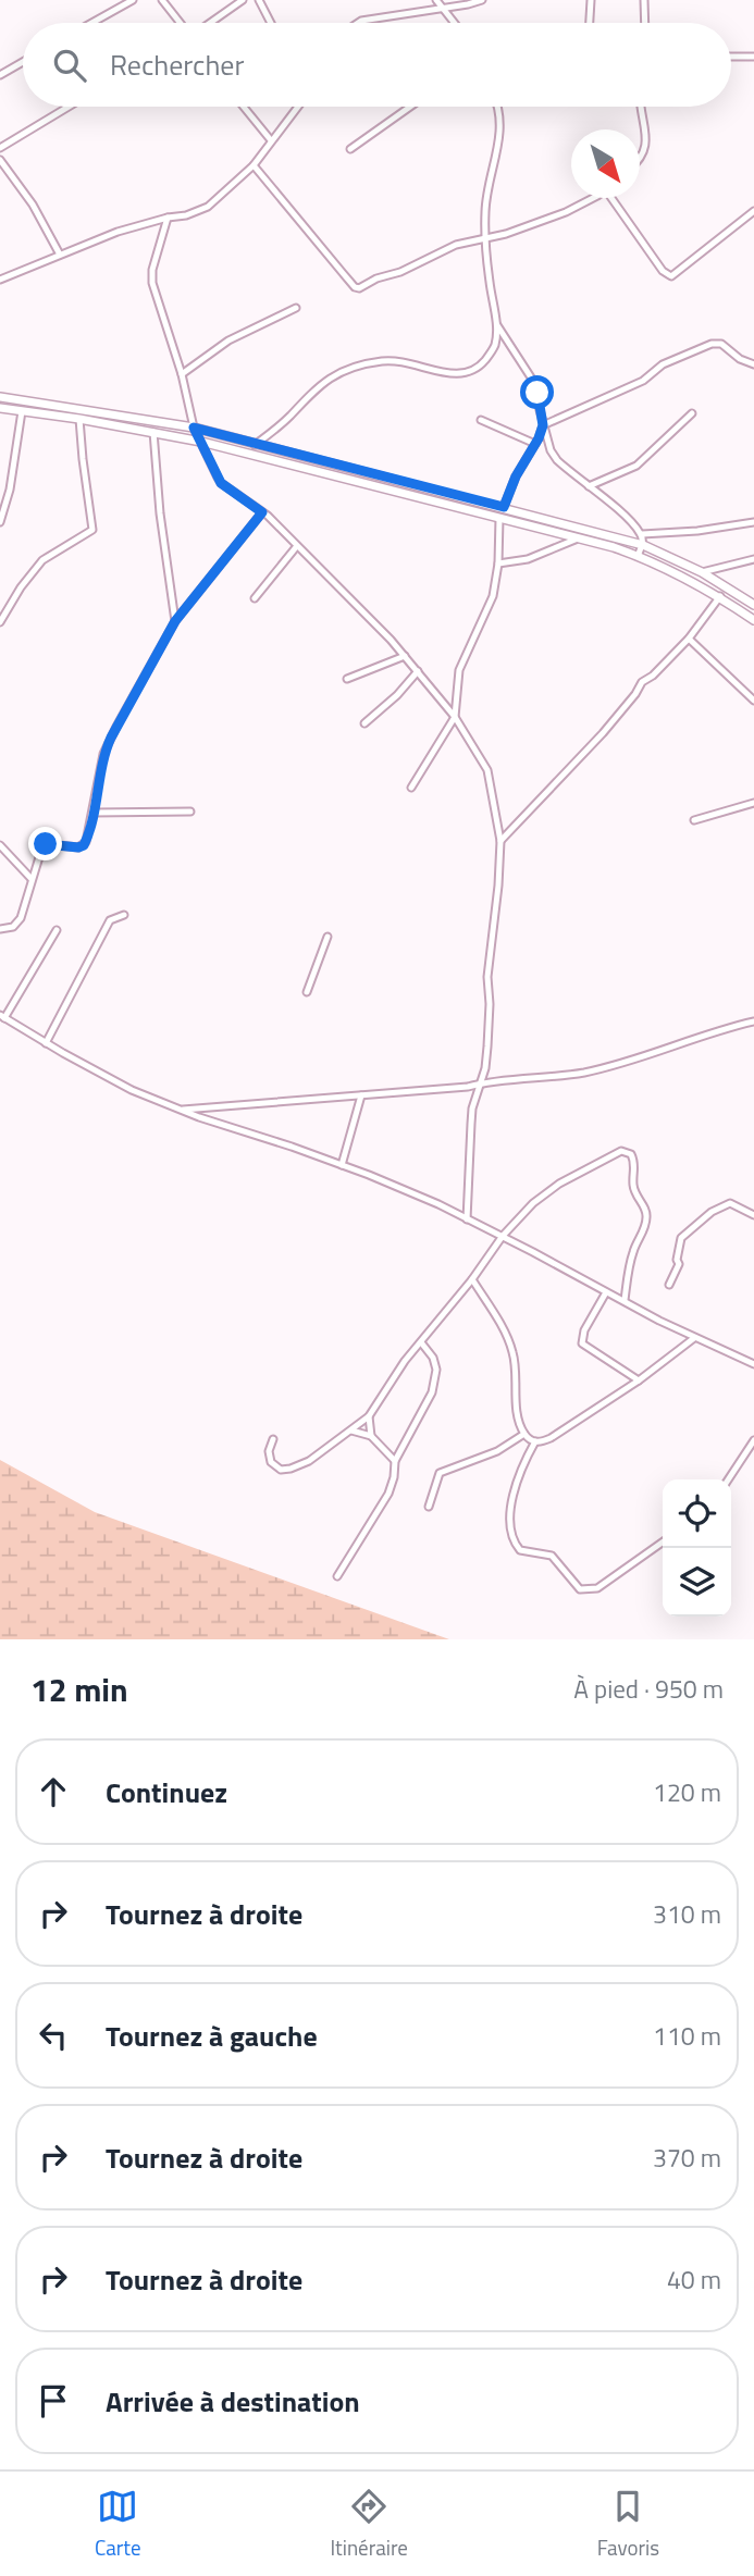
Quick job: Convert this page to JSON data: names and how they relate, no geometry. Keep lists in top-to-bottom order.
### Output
{
  "north": "bottom right",
  "page": {
    "search": "Rechercher",
    "heading": ["12 min", "À pied · 950 m"],
    "list": [
      ["Continuez", "120 m"],
      ["Tournez à droite", "310 m"],
      ["Tournez à gauche", "110 m"],
      ["Tournez à droite", "370 m"],
      ["Tournez à droite", "40 m"],
      "Arrivée à destination"
    ],
    "nav": ["Carte", "Itinéraire", "Favoris"]
  }
}
